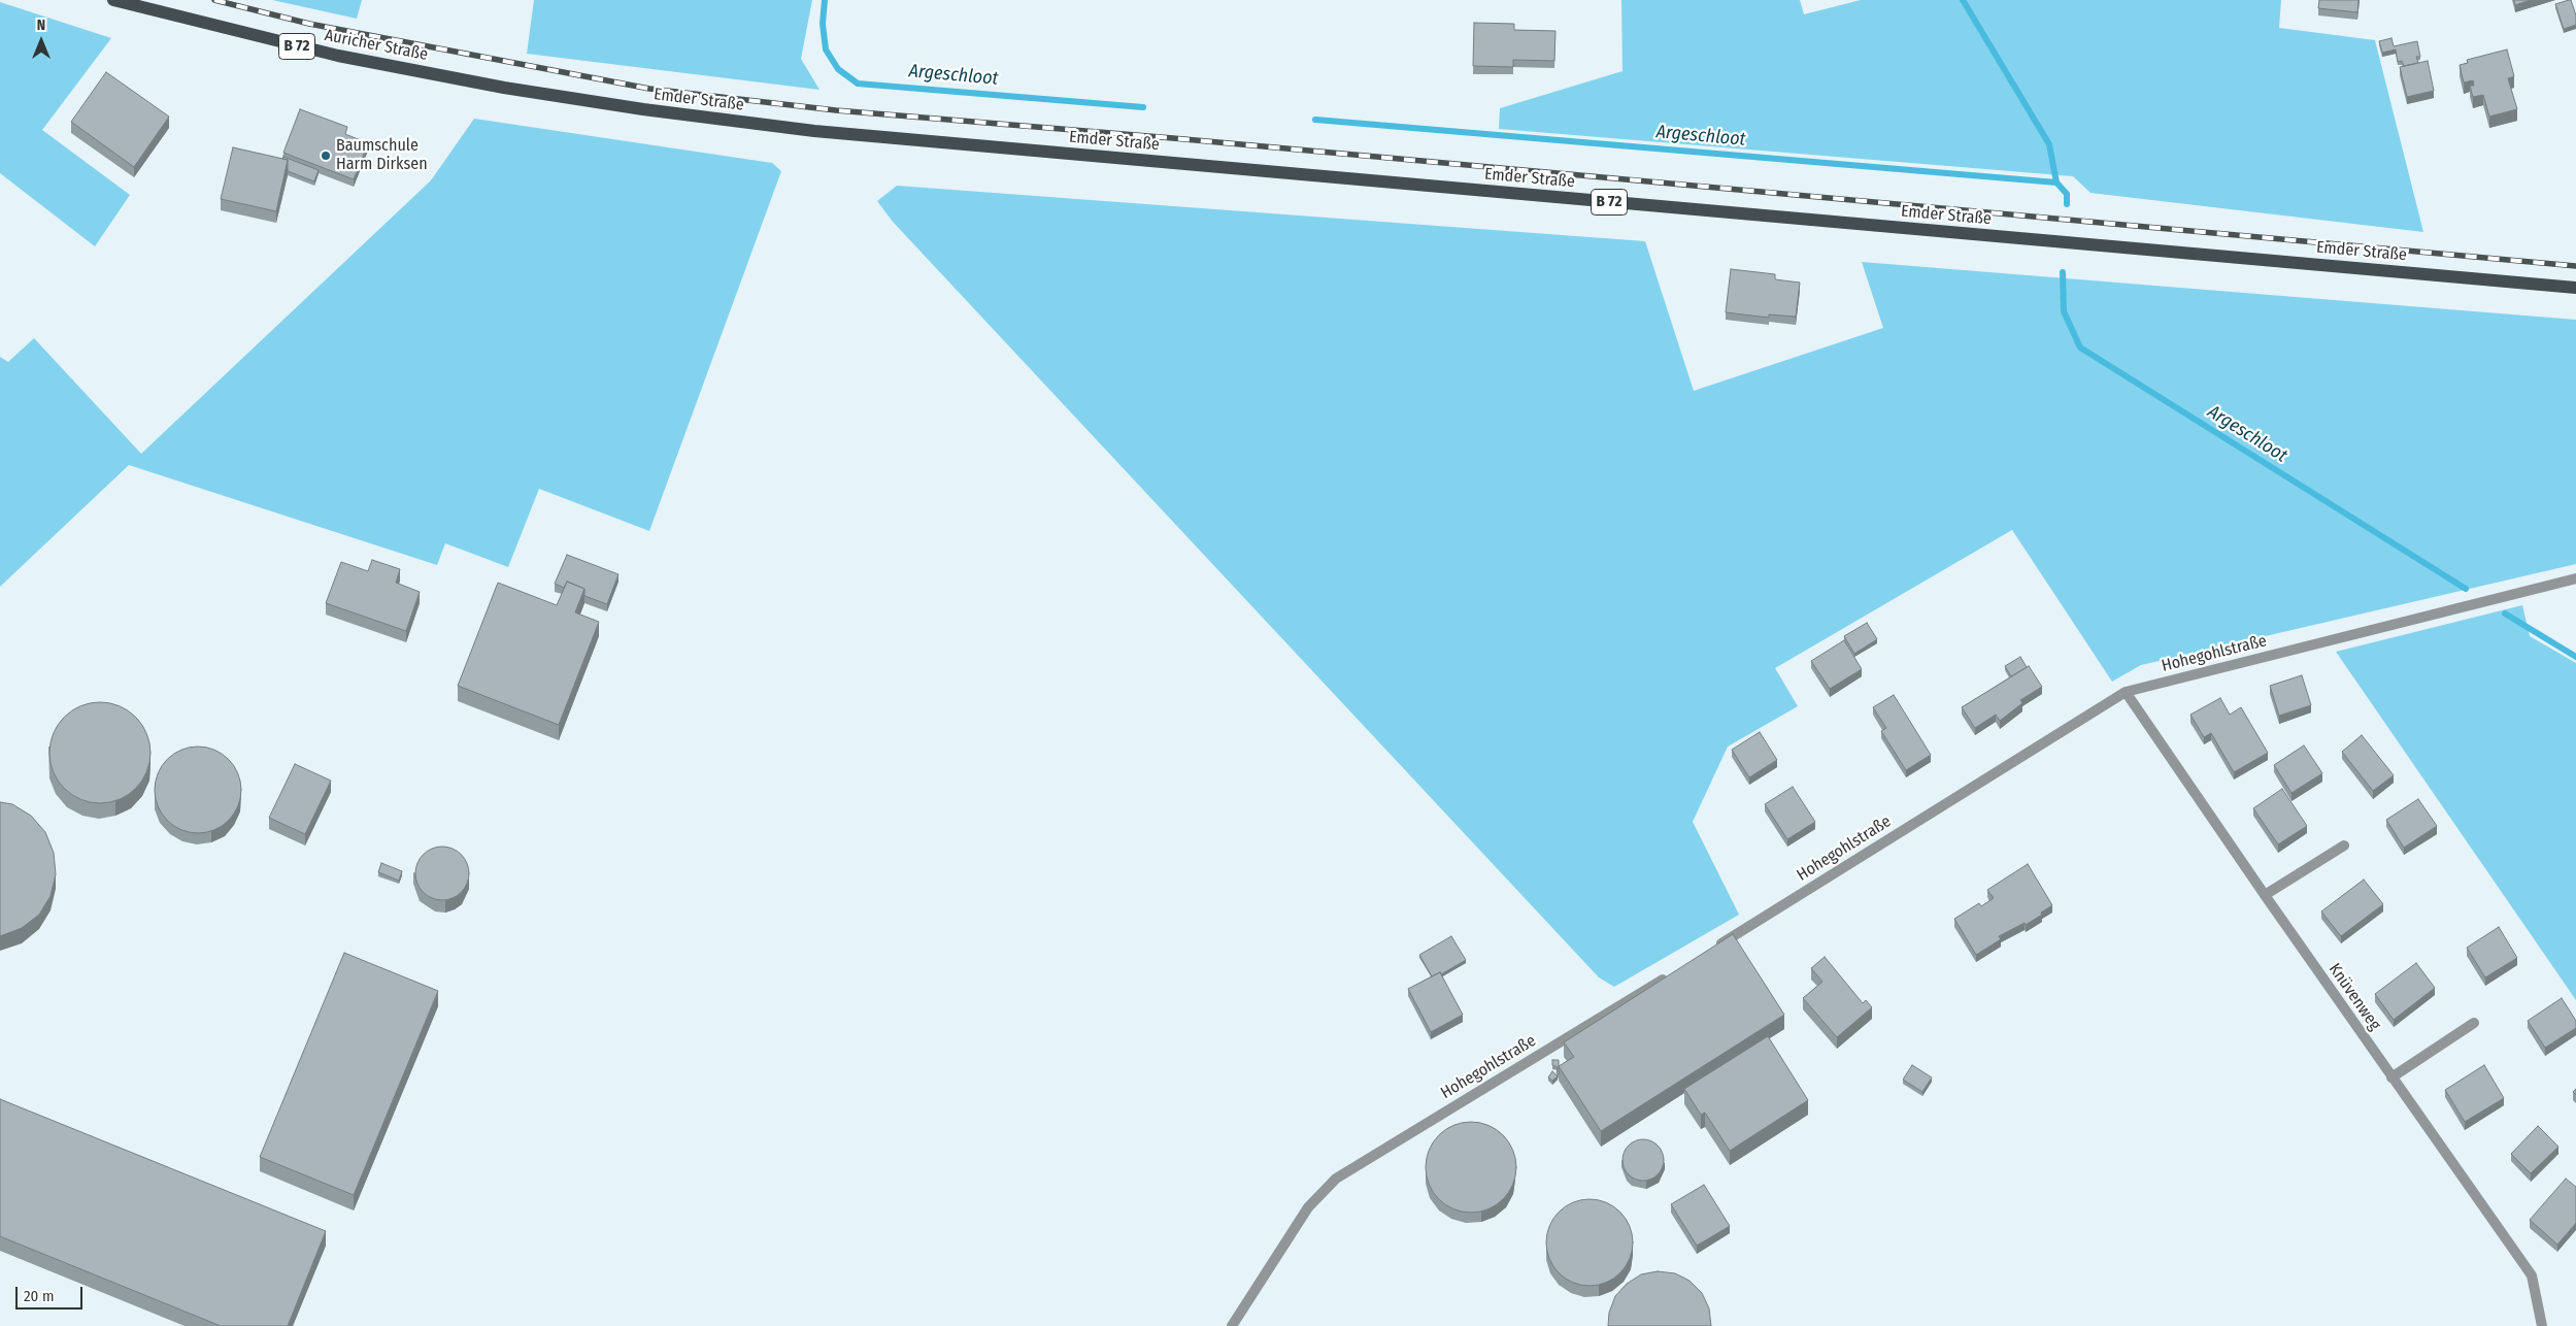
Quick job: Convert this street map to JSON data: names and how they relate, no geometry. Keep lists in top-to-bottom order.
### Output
{
  "streets": {
    "main road": ["Auricher Straße", "B 72", "Emder Straße"],
    "street": ["Hohegohlstraße", "Knüvenweg"]
  },
  "crossings": [
    ["Auricher Straße", "Emder Straße"],
    ["Hohegohlstraße", "Knüvenweg"]
  ],
  "water": ["Argeschloot"],
  "places": ["Baumschule Harm Dirksen"],
  "scale_bar": "20 m",
  "north": "top"
}
